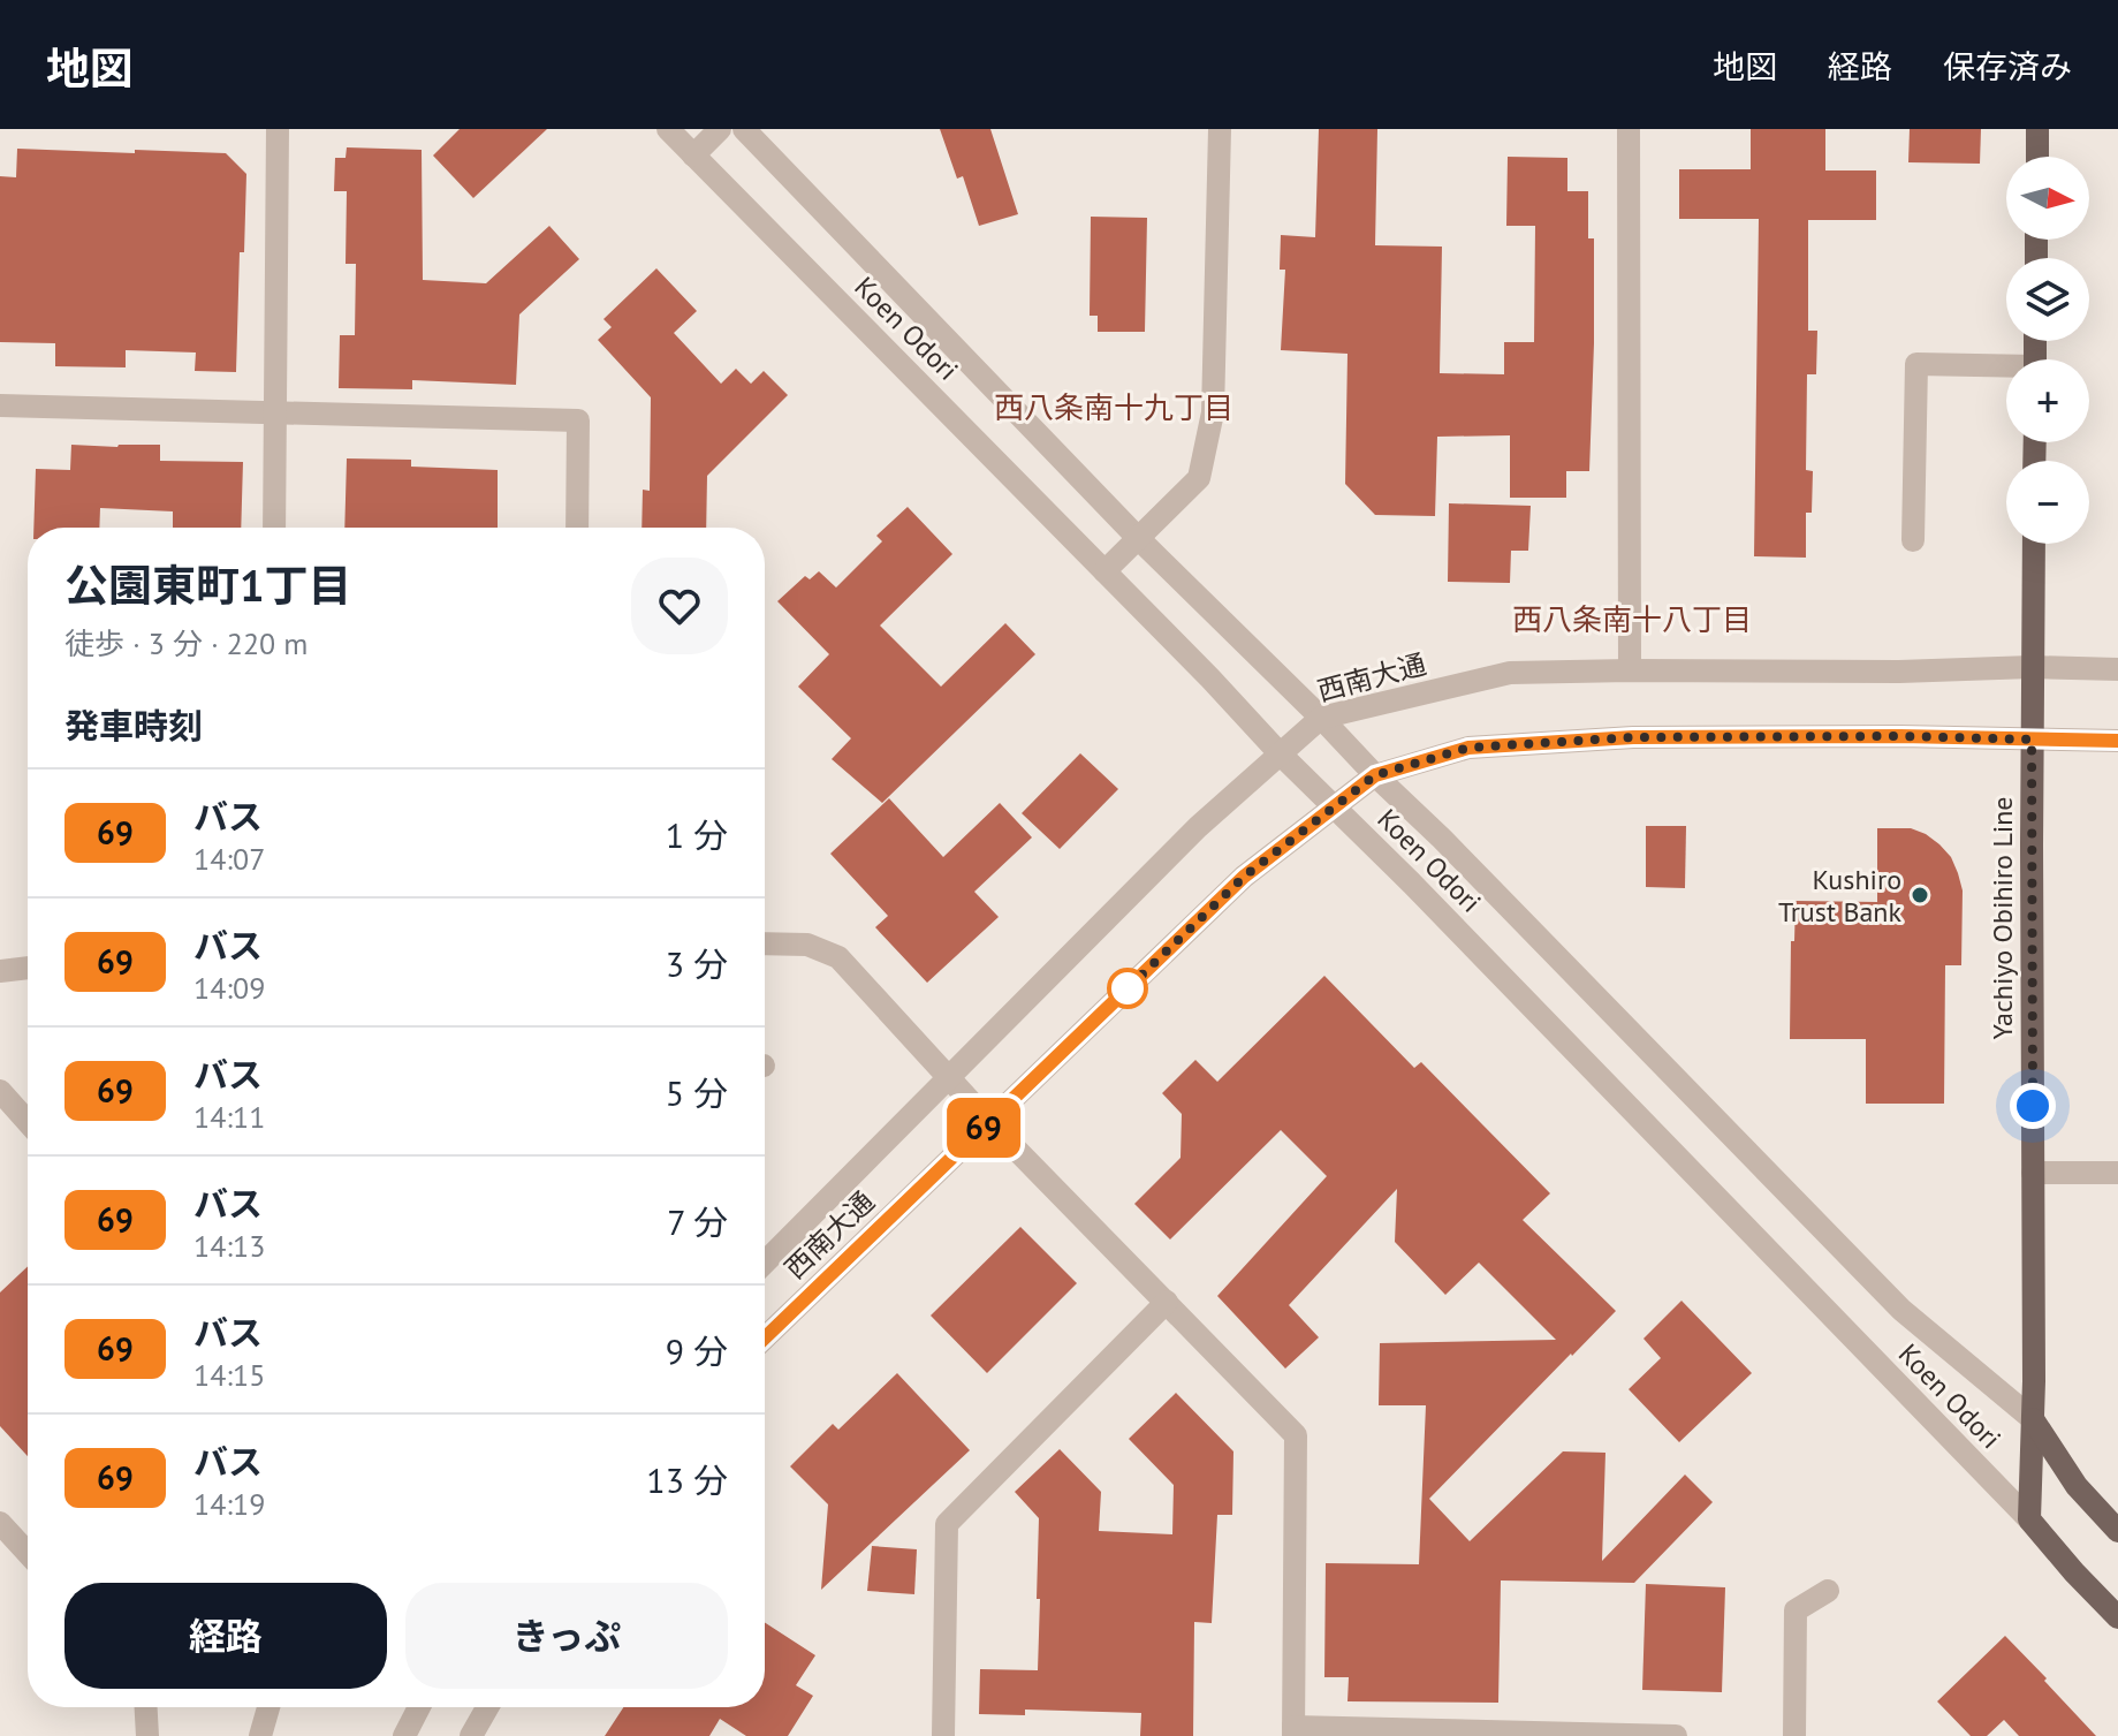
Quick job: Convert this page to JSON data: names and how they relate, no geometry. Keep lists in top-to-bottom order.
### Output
{
  "streets": {
    "main road": ["Yachiyo Obihiro Line"],
    "street": ["Koen Odori", "西南大通"]
  },
  "crossings": [
    ["Koen Odori", "西南大通"],
    ["Koen Odori", "Yachiyo Obihiro Line"],
    ["西南大通", "Yachiyo Obihiro Line"]
  ],
  "districts": ["西八条南十九丁目", "西八条南十八丁目"],
  "places": ["Kushiro Trust Bank"],
  "lines": ["bus line 69"],
  "north": "right",
  "page": {
    "header": "地図",
    "nav": ["地図", "経路", "保存済み"],
    "on_map": "69",
    "map_buttons": ["+", "−"],
    "heading": [
      ["公園東町1丁目", "徒歩 · 3 分 · 220 m"],
      "発車時刻"
    ],
    "list": [
      {
        "mark": "69",
        "name": "バス",
        "note": "14:07",
        "value": "1 分"
      },
      {
        "mark": "69",
        "name": "バス",
        "note": "14:09",
        "value": "3 分"
      },
      {
        "mark": "69",
        "name": "バス",
        "note": "14:11",
        "value": "5 分"
      },
      {
        "mark": "69",
        "name": "バス",
        "note": "14:13",
        "value": "7 分"
      },
      {
        "mark": "69",
        "name": "バス",
        "note": "14:15",
        "value": "9 分"
      },
      {
        "mark": "69",
        "name": "バス",
        "note": "14:19",
        "value": "13 分"
      }
    ],
    "buttons": ["経路", "きっぷ"]
  }
}
